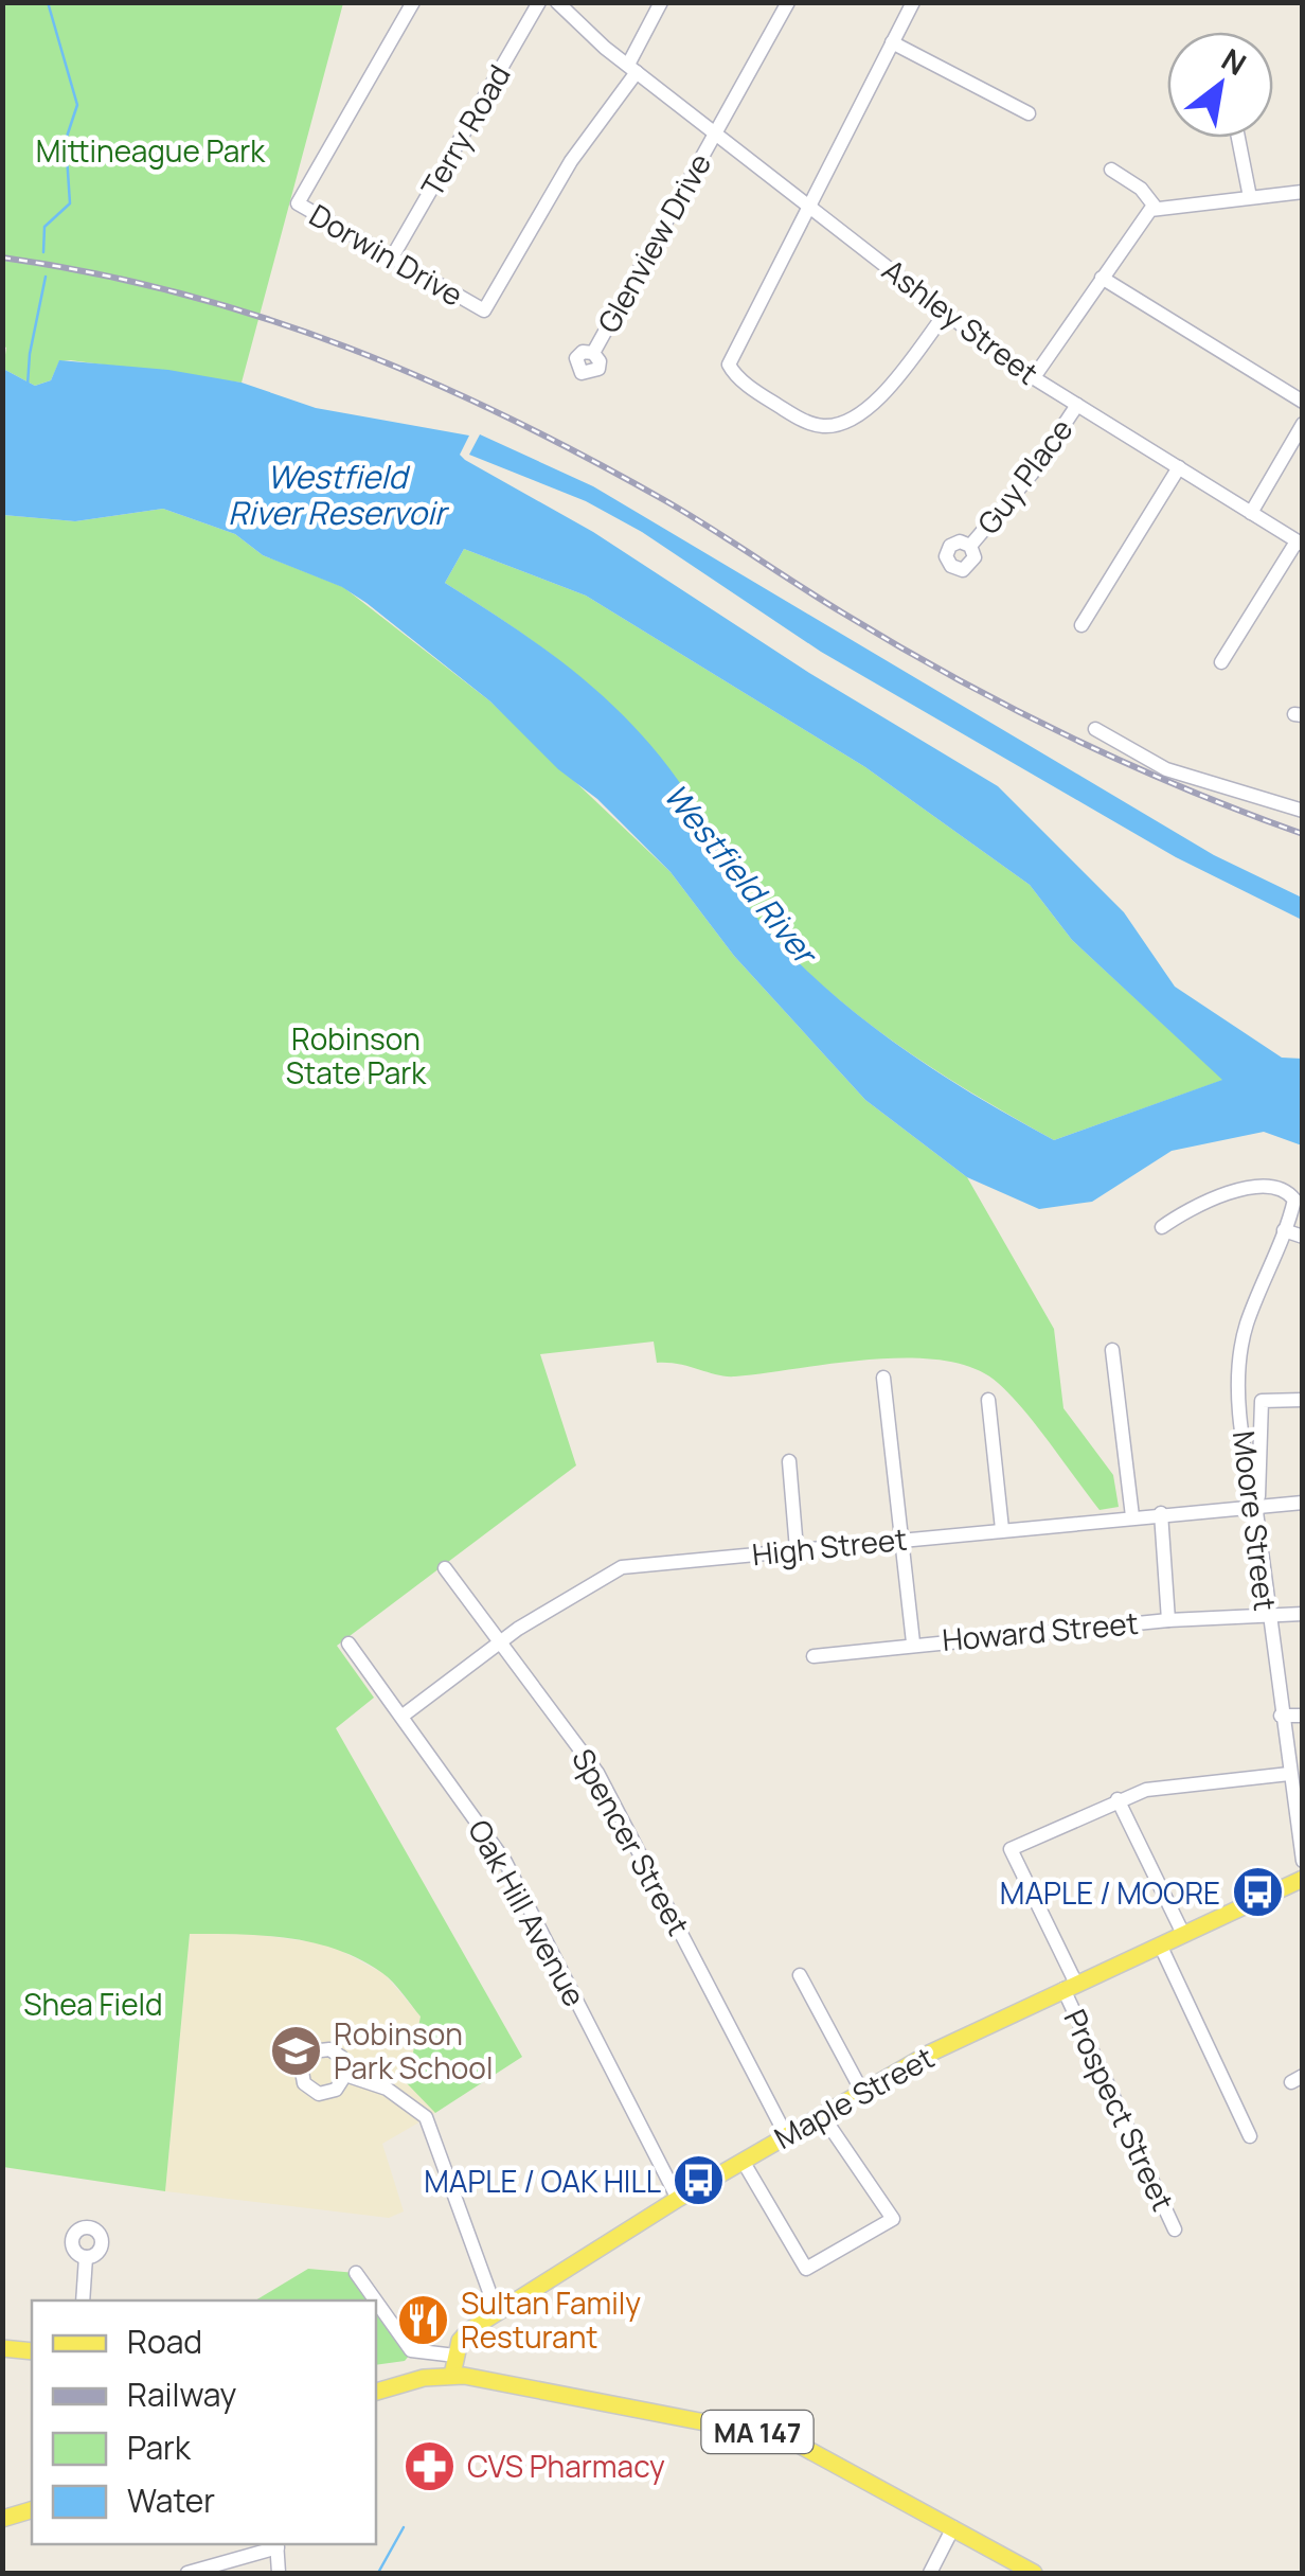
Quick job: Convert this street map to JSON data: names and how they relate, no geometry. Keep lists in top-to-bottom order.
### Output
{
  "streets": {
    "main road": ["Maple Street", "MA 147"],
    "street": [
      "Terry Road",
      "Glenview Drive",
      "Dorwin Drive",
      "Ashley Street",
      "Guy Place",
      "Moore Street",
      "High Street",
      "Howard Street",
      "Spencer Street",
      "Oak Hill Avenue",
      "Prospect Street"
    ]
  },
  "crossings": [
    ["Terry Road", "Dorwin Drive"],
    ["Glenview Drive", "Ashley Street"],
    ["Dorwin Drive", "Ashley Street"],
    ["Ashley Street", "Guy Place"],
    ["Moore Street", "High Street"],
    ["Moore Street", "Howard Street"],
    ["High Street", "Spencer Street"],
    ["High Street", "Oak Hill Avenue"],
    ["Spencer Street", "Maple Street"],
    ["Oak Hill Avenue", "Maple Street"],
    ["Maple Street", "Prospect Street"]
  ],
  "water": ["Westfield River Reservoir", "Westfield River"],
  "parks": ["Mittineague Park", "Robinson State Park", "Shea Field"],
  "places": {
    "bus stop": ["MAPLE / MOORE", "MAPLE / OAK HILL"],
    "school or university": ["Robinson Park School"],
    "restaurant": ["Sultan Family Resturant"],
    "pharmacy": ["CVS Pharmacy"]
  },
  "legend": [
    "Road",
    "Railway",
    "Park",
    "Water"
  ],
  "north": "top right"
}
